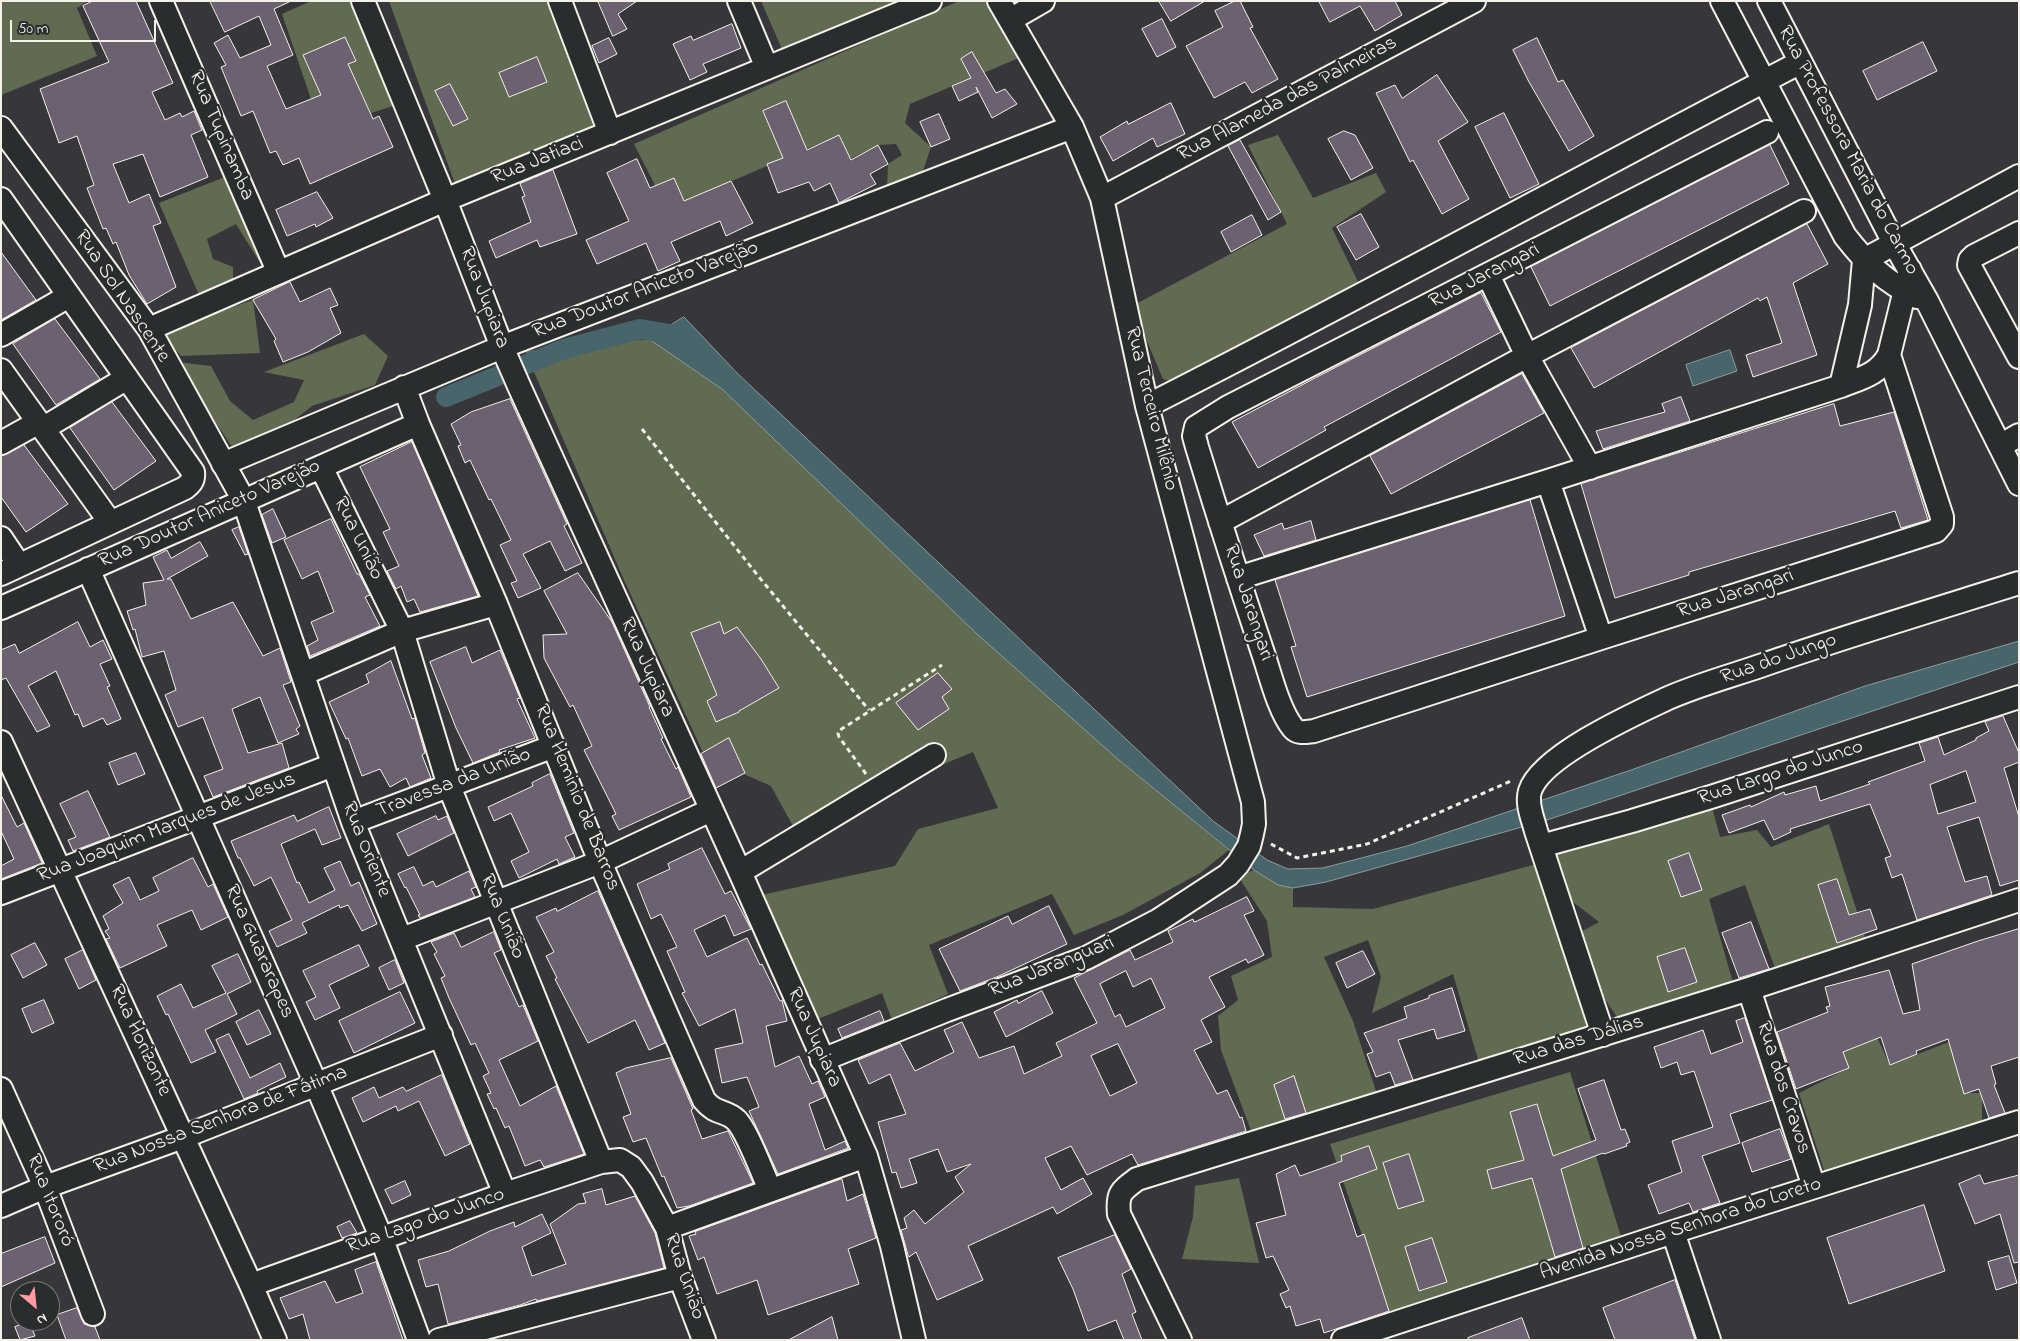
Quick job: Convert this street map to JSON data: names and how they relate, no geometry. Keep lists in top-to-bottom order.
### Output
{
  "streets": {
    "street": [
      "Rua Alameda das Palmeiras",
      "Rua Tupinamba",
      "Rua Professora Maria do Carmo",
      "Rua Jatiaci",
      "Rua Jarangari",
      "Rua Doutor Aniceto Varejão",
      "Rua Sol Nascente",
      "Rua Jupiara",
      "Rua Terceiro Milênio",
      "Rua União",
      "Rua do Jungo",
      "Rua Largo do Junco",
      "Travessa da União",
      "Rua Heminio de Barros",
      "Rua Joaquim Marques de Jesus",
      "Rua Oriente",
      "Rua Guararapes",
      "Rua Jaranguari",
      "Rua Horizonte",
      "Rua das Dálias",
      "Rua dos Cravos",
      "Rua Nossa Senhora de Fátima",
      "Rua Itororó",
      "Rua Lago do Junco",
      "Avenida Nossa Senhora do Loreto"
    ]
  },
  "crossings": [
    ["Rua Alameda das Palmeiras", "Rua Terceiro Milênio"],
    ["Rua Tupinamba", "Rua Jatiaci"],
    ["Rua Professora Maria do Carmo", "Rua Jarangari"],
    ["Rua Jatiaci", "Rua Sol Nascente"],
    ["Rua Jatiaci", "Rua Jupiara"],
    ["Rua Jarangari", "Rua Terceiro Milênio"],
    ["Rua Doutor Aniceto Varejão", "Rua Sol Nascente"],
    ["Rua Doutor Aniceto Varejão", "Rua Jupiara"],
    ["Rua Doutor Aniceto Varejão", "Rua Terceiro Milênio"],
    ["Rua Doutor Aniceto Varejão", "Rua União"],
    ["Rua Doutor Aniceto Varejão", "Rua Heminio de Barros"],
    ["Rua Doutor Aniceto Varejão", "Rua Oriente"],
    ["Rua Doutor Aniceto Varejão", "Rua Guararapes"],
    ["Rua Sol Nascente", "Rua Oriente"],
    ["Rua Jupiara", "Rua Jaranguari"],
    ["Rua Terceiro Milênio", "Rua Jaranguari"],
    ["Rua União", "Travessa da União"],
    ["Rua União", "Rua Lago do Junco"],
    ["Rua do Jungo", "Rua Largo do Junco"],
    ["Travessa da União", "Rua Heminio de Barros"],
    ["Travessa da União", "Rua Oriente"],
    ["Rua Joaquim Marques de Jesus", "Rua Oriente"],
    ["Rua Joaquim Marques de Jesus", "Rua Guararapes"],
    ["Rua Joaquim Marques de Jesus", "Rua Horizonte"],
    ["Rua Oriente", "Rua Nossa Senhora de Fátima"],
    ["Rua Oriente", "Rua Lago do Junco"],
    ["Rua Guararapes", "Rua Nossa Senhora de Fátima"],
    ["Rua Guararapes", "Rua Lago do Junco"],
    ["Rua Horizonte", "Rua Nossa Senhora de Fátima"],
    ["Rua Horizonte", "Rua Lago do Junco"],
    ["Rua das Dálias", "Rua dos Cravos"],
    ["Rua dos Cravos", "Avenida Nossa Senhora do Loreto"],
    ["Rua Nossa Senhora de Fátima", "Rua Itororó"]
  ],
  "scale_bar": "50 m",
  "north": "bottom right"
}
